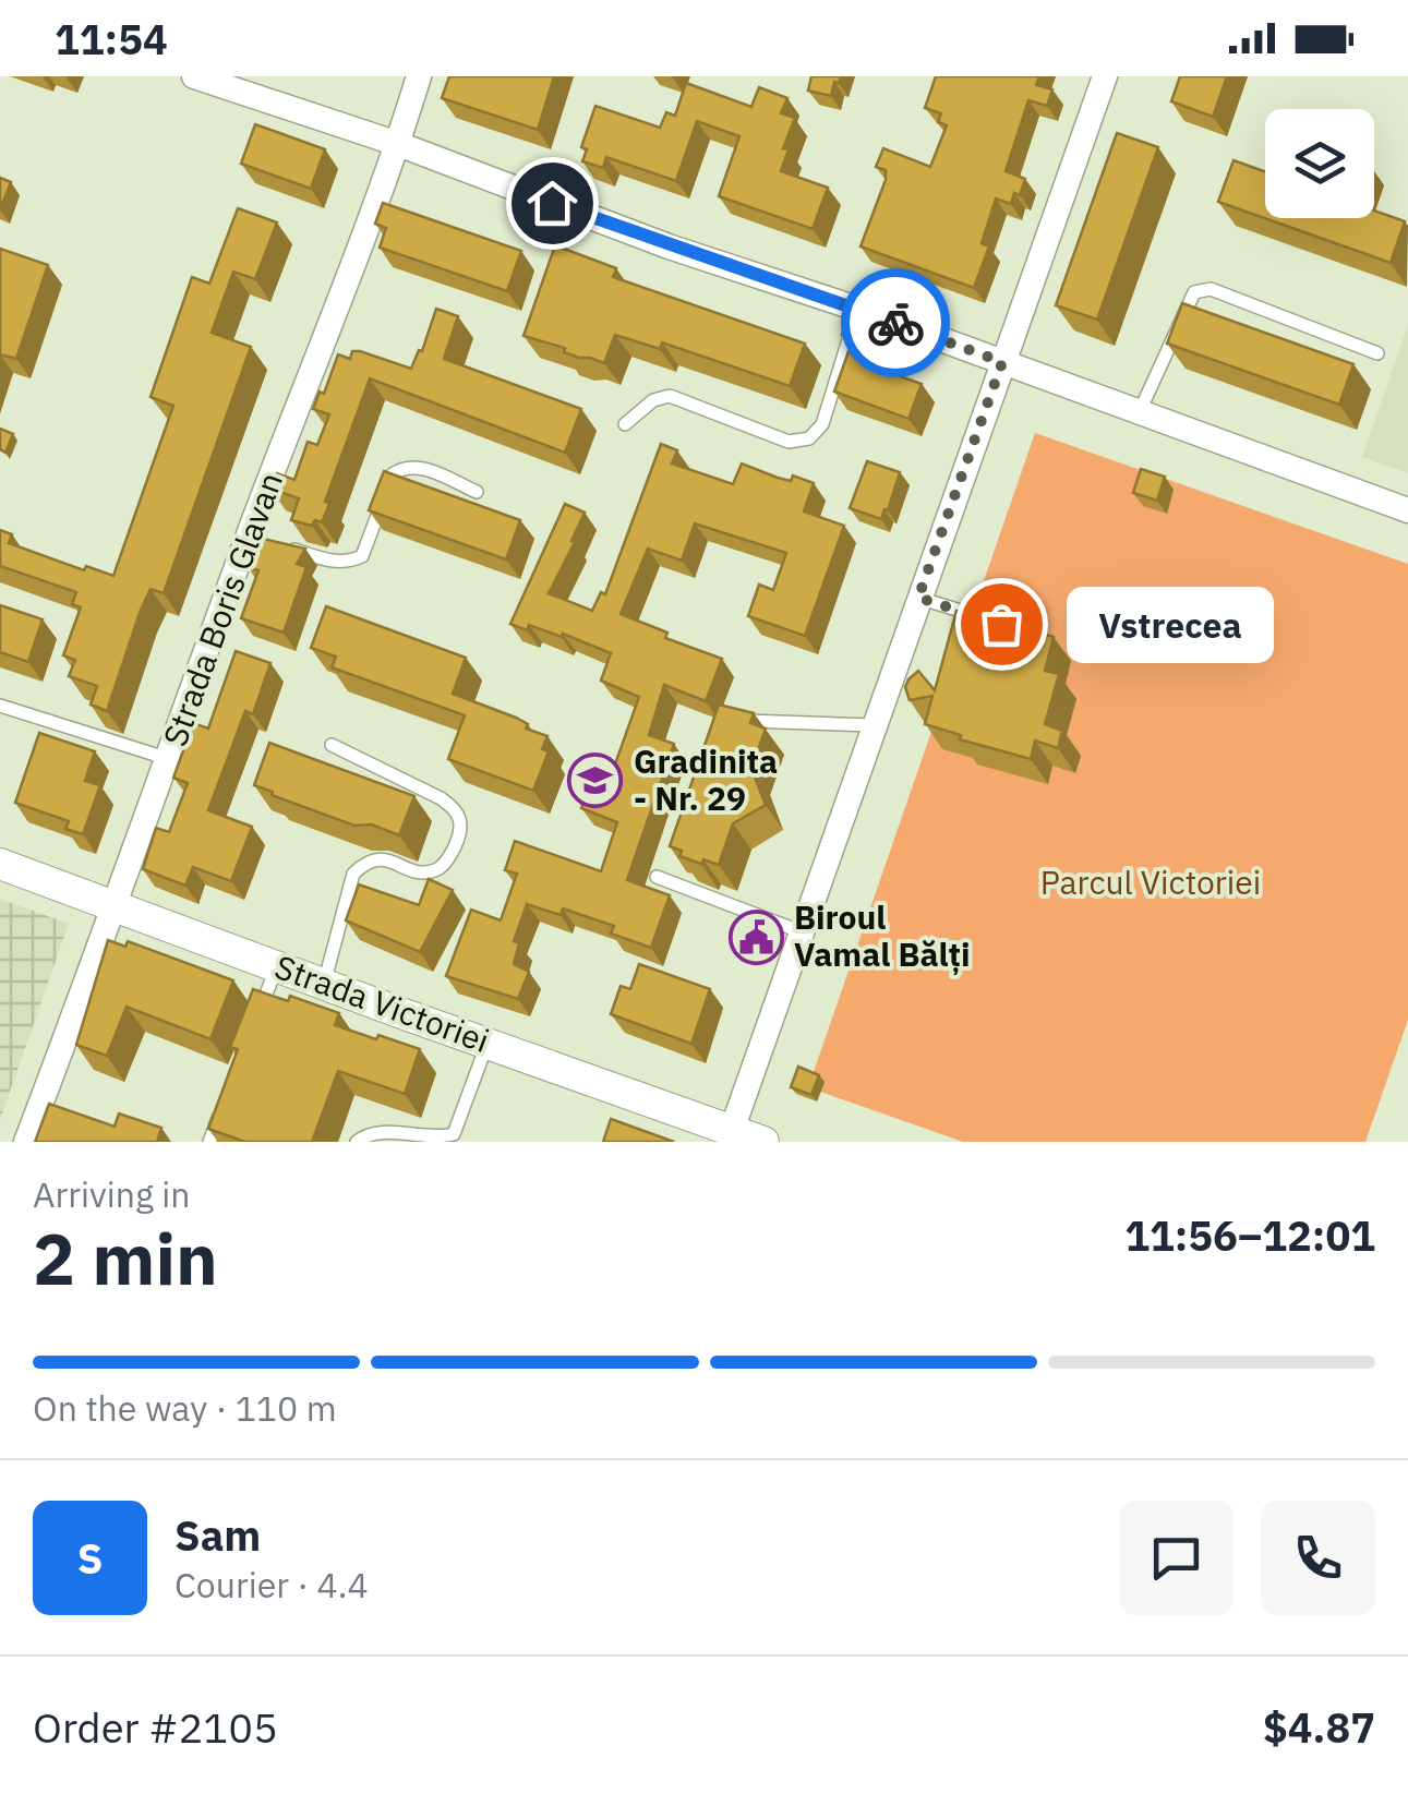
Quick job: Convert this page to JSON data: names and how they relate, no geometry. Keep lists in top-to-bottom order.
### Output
{
  "streets": {
    "street": ["Strada Boris Glavan", "Strada Victoriei"]
  },
  "crossings": [
    ["Strada Boris Glavan", "Strada Victoriei"]
  ],
  "parks": ["Parcul Victoriei"],
  "places": {
    "other": ["Vstrecea"],
    "school or university": ["Gradinita - Nr. 29"],
    "public building": ["Biroul Vamal Bălți"]
  },
  "page": {
    "status": "11:54",
    "bubble": "Vstrecea",
    "heading": ["2 min", "Arriving in", "11:56–12:01"],
    "panel": [
      "Sam",
      "Courier · 4.4",
      "Order #2105",
      "$4.87"
    ],
    "bar": "On the way · 110 m",
    "round": "S"
  }
}
